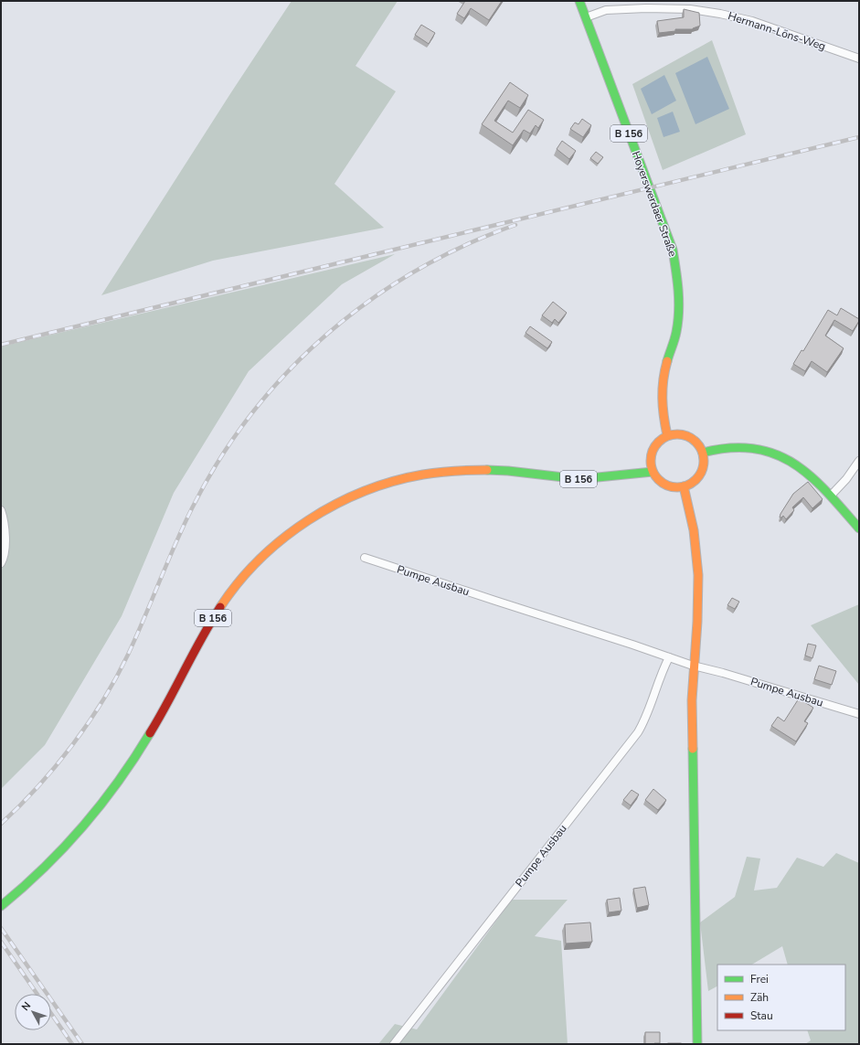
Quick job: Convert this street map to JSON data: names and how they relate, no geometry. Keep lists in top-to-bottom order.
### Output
{
  "streets": {
    "main road": ["B 156", "Hoyerswerdaer Straße"],
    "street": ["Hermann-Löns-Weg", "Pumpe Ausbau"]
  },
  "crossings": [
    ["Hermann-Löns-Weg", "Hoyerswerdaer Straße"],
    ["B 156", "Hoyerswerdaer Straße"]
  ],
  "legend": ["Frei", "Zäh", "Stau"],
  "north": "top left"
}
